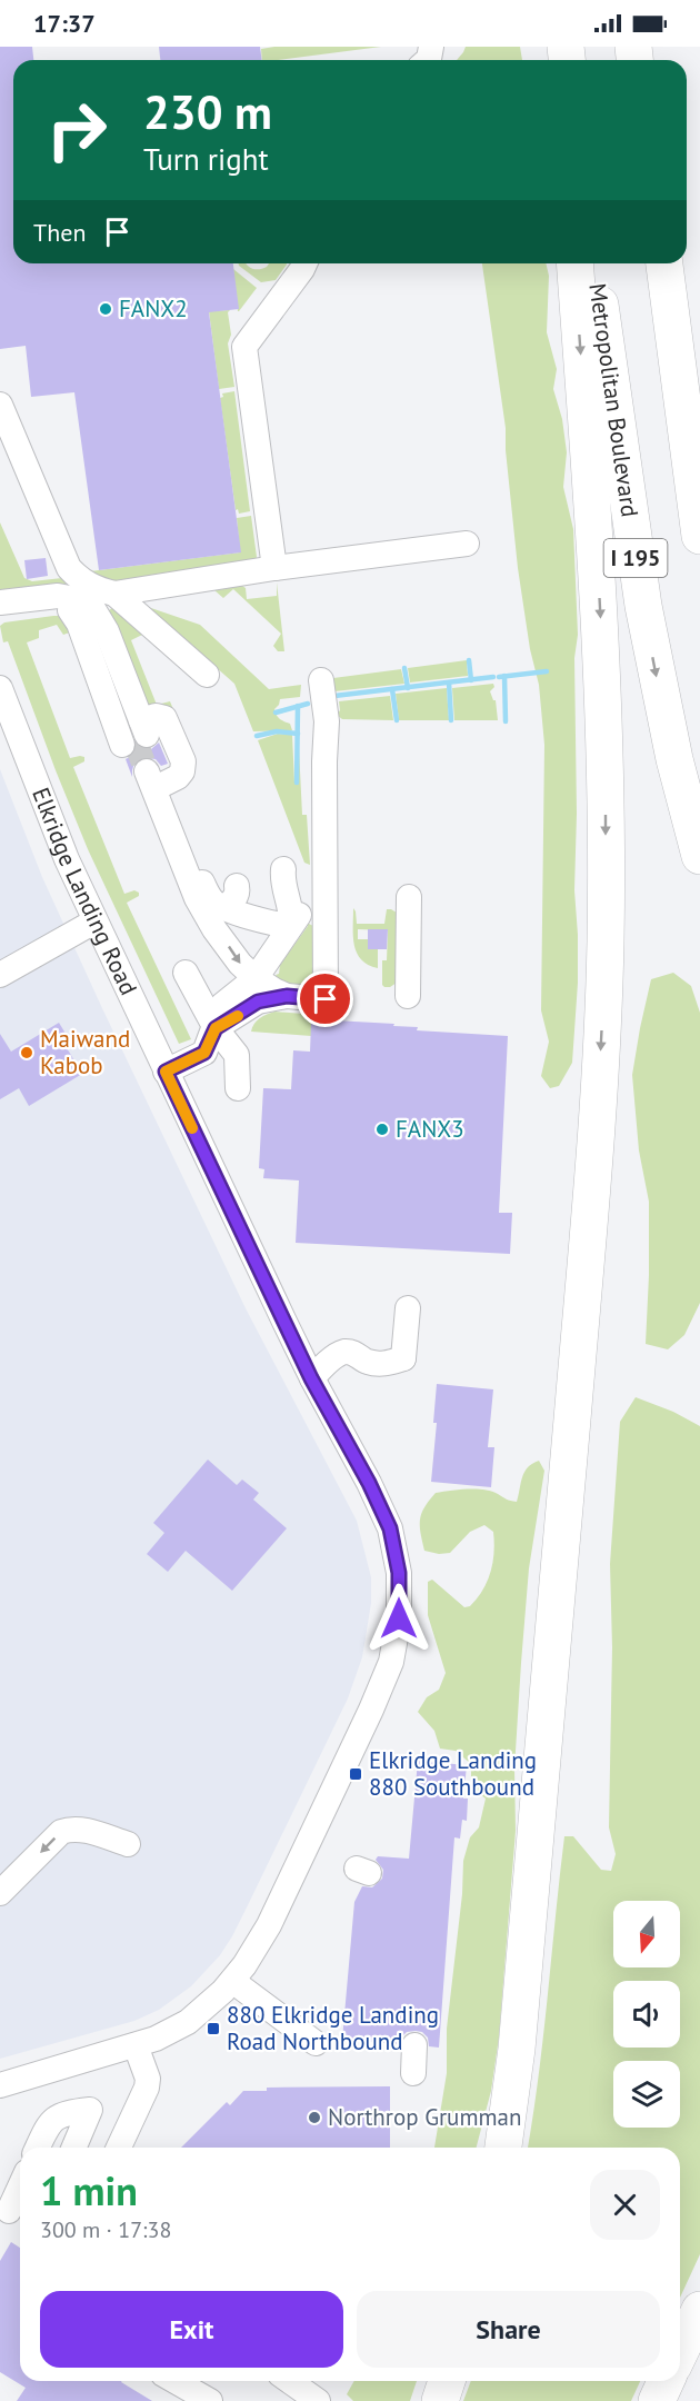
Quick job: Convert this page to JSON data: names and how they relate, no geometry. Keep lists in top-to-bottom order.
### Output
{
  "streets": {
    "highway": ["Metropolitan Boulevard", "I 195"],
    "street": ["Elkridge Landing Road"]
  },
  "places": {
    "other": [
      "FANX2",
      "Maiwand Kabob",
      "FANX3",
      "Northrop Grumman"
    ],
    "transit": ["Elkridge Landing 880 Southbound", "880 Elkridge Landing Road Northbound"]
  },
  "north": "bottom",
  "page": {
    "status": "17:37",
    "turn": ["230 m", "Turn right"],
    "then": "Then",
    "heading": ["1 min", "300 m · 17:38"],
    "buttons": ["Exit", "Share"]
  }
}
